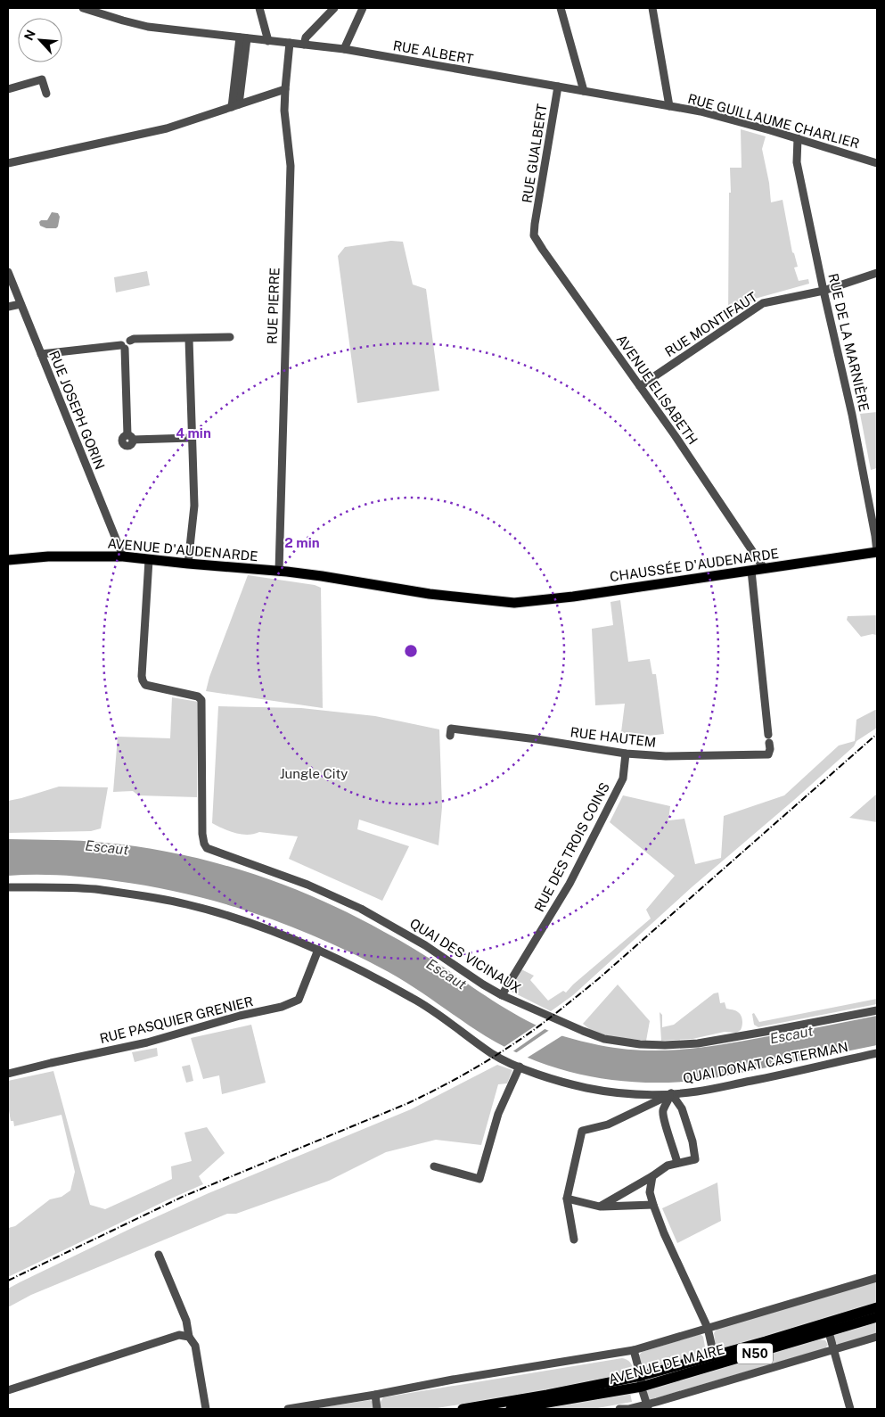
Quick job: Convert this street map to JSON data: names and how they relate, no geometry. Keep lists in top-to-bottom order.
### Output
{
  "streets": {
    "main road": [
      "AVENUE D'AUDENARDE",
      "CHAUSSÉE D'AUDENARDE",
      "N50",
      "AVENUE DE MAIRE"
    ],
    "street": [
      "RUE ALBERT",
      "RUE GUILLAUME CHARLIER",
      "RUE GUALBERT",
      "RUE PIERRE",
      "RUE MONTIFAUT",
      "RUE DE LA MARNIÈRE",
      "AVENUE ELISABETH",
      "RUE JOSEPH GORIN",
      "RUE HAUTEM",
      "RUE DES TROIS COINS",
      "QUAI DES VICINAUX",
      "RUE PASQUIER GRENIER",
      "QUAI DONAT CASTERMAN"
    ]
  },
  "crossings": [
    ["RUE ALBERT", "RUE GUILLAUME CHARLIER"],
    ["RUE ALBERT", "RUE GUALBERT"],
    ["RUE ALBERT", "RUE PIERRE"],
    ["RUE GUILLAUME CHARLIER", "RUE GUALBERT"],
    ["RUE GUILLAUME CHARLIER", "RUE DE LA MARNIÈRE"],
    ["RUE GUALBERT", "AVENUE ELISABETH"],
    ["RUE PIERRE", "AVENUE D'AUDENARDE"],
    ["RUE MONTIFAUT", "RUE DE LA MARNIÈRE"],
    ["RUE MONTIFAUT", "AVENUE ELISABETH"],
    ["RUE DE LA MARNIÈRE", "CHAUSSÉE D'AUDENARDE"],
    ["AVENUE ELISABETH", "CHAUSSÉE D'AUDENARDE"],
    ["RUE JOSEPH GORIN", "AVENUE D'AUDENARDE"],
    ["AVENUE D'AUDENARDE", "CHAUSSÉE D'AUDENARDE"],
    ["AVENUE D'AUDENARDE", "QUAI DES VICINAUX"],
    ["CHAUSSÉE D'AUDENARDE", "RUE HAUTEM"],
    ["RUE HAUTEM", "RUE DES TROIS COINS"],
    ["RUE DES TROIS COINS", "QUAI DES VICINAUX"],
    ["RUE PASQUIER GRENIER", "QUAI DONAT CASTERMAN"]
  ],
  "water": ["Escaut"],
  "parks": ["Jungle City"],
  "north": "top left",
  "rings": ["4 min", "2 min"]
}
